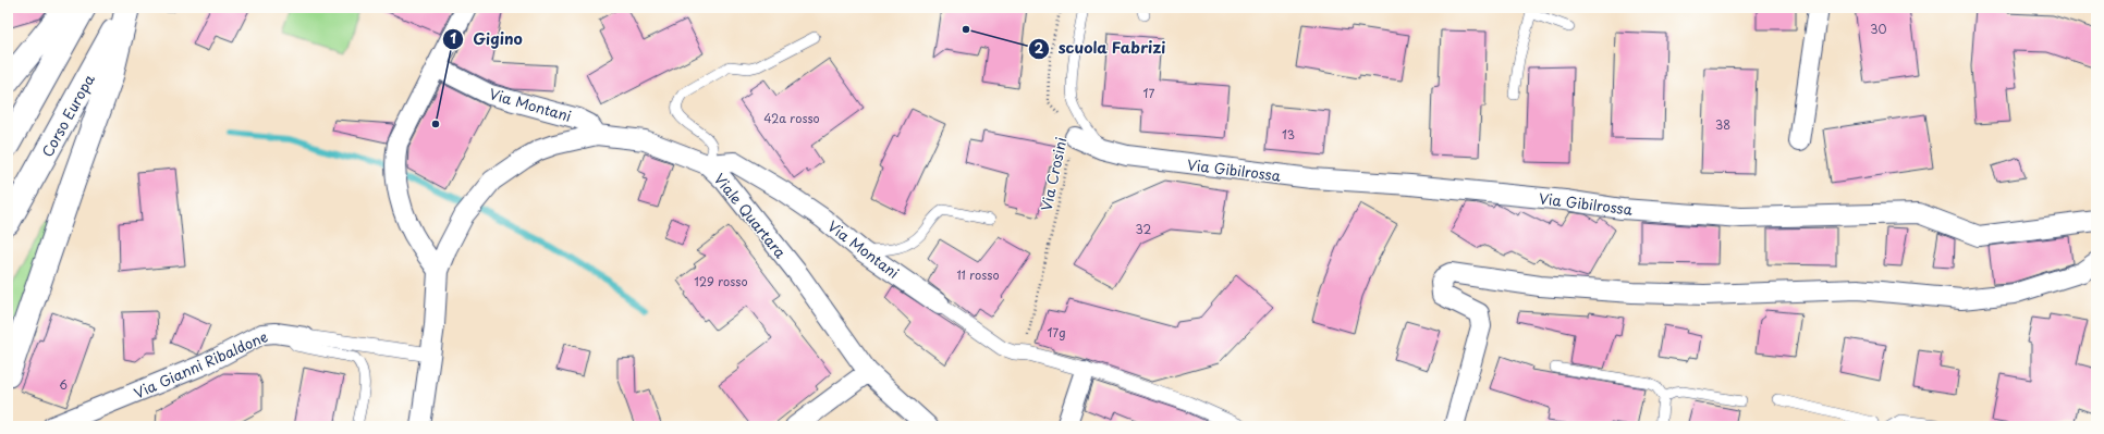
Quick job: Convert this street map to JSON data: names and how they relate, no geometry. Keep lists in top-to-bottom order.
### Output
{
  "streets": {
    "main road": ["Corso Europa"],
    "street": [
      "Via Montani",
      "Via Gibilrossa",
      "Viale Quartara",
      "Via Gianni Ribaldone"
    ],
    "path": ["Via Crosini"]
  },
  "crossings": [
    ["Via Montani", "Via Crosini"],
    ["Via Montani", "Viale Quartara"],
    ["Via Gibilrossa", "Via Crosini"],
    ["Viale Quartara", "Via Gianni Ribaldone"]
  ],
  "places": ["scuola Fabrizi", "Gigino"],
  "house_numbers": [
    "30",
    "17",
    "42a rosso",
    "38",
    "13",
    "32",
    "11 rosso",
    "129 rosso",
    "17g",
    "6"
  ]
}
